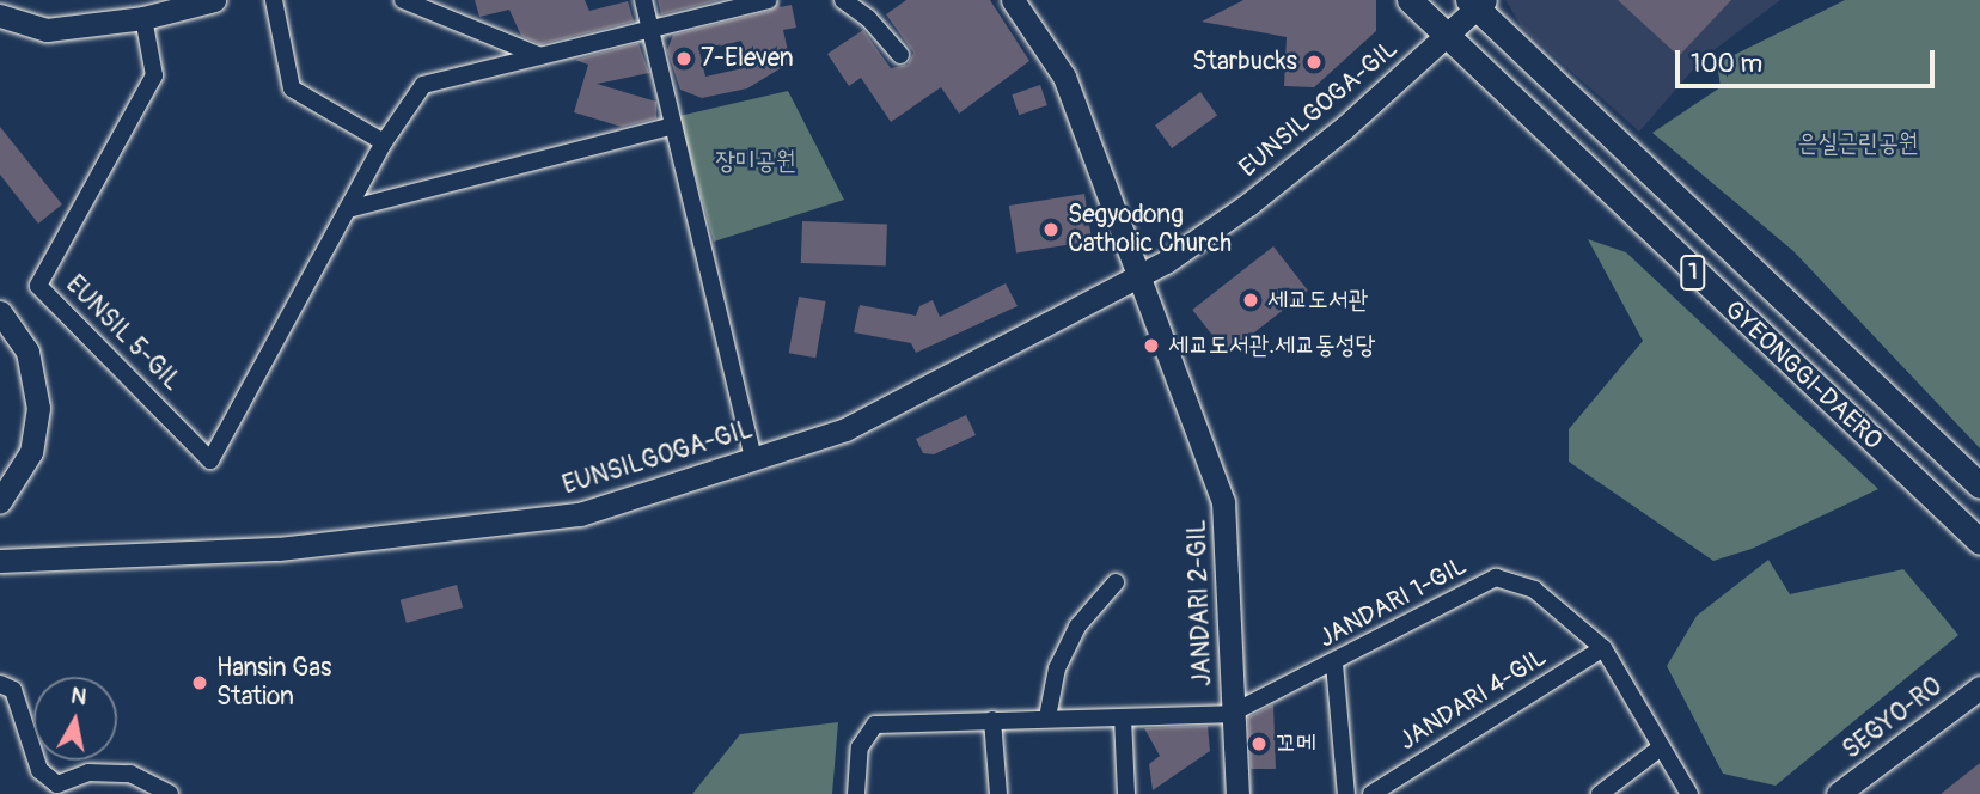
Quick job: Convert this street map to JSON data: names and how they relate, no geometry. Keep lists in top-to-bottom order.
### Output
{
  "streets": {
    "main road": ["1", "GYEONGGI-DAERO"],
    "street": [
      "EUNSILGOGA-GIL",
      "EUNSIL 5-GIL",
      "JANDARI 2-GIL",
      "JANDARI 1-GIL",
      "JANDARI 4-GIL",
      "SEGYO-RO"
    ]
  },
  "crossings": [
    ["EUNSILGOGA-GIL", "GYEONGGI-DAERO"],
    ["EUNSILGOGA-GIL", "JANDARI 2-GIL"],
    ["JANDARI 2-GIL", "JANDARI 1-GIL"],
    ["JANDARI 1-GIL", "JANDARI 4-GIL"]
  ],
  "parks": ["은실근린공원", "장미공원"],
  "places": [
    "7-Eleven",
    "Starbucks",
    "Segyodong Catholic Church",
    "세교도서관",
    "세교도서관.세교동성당",
    "Hansin Gas Station",
    "꼬메"
  ],
  "scale_bar": "100 m",
  "north": "top"
}
